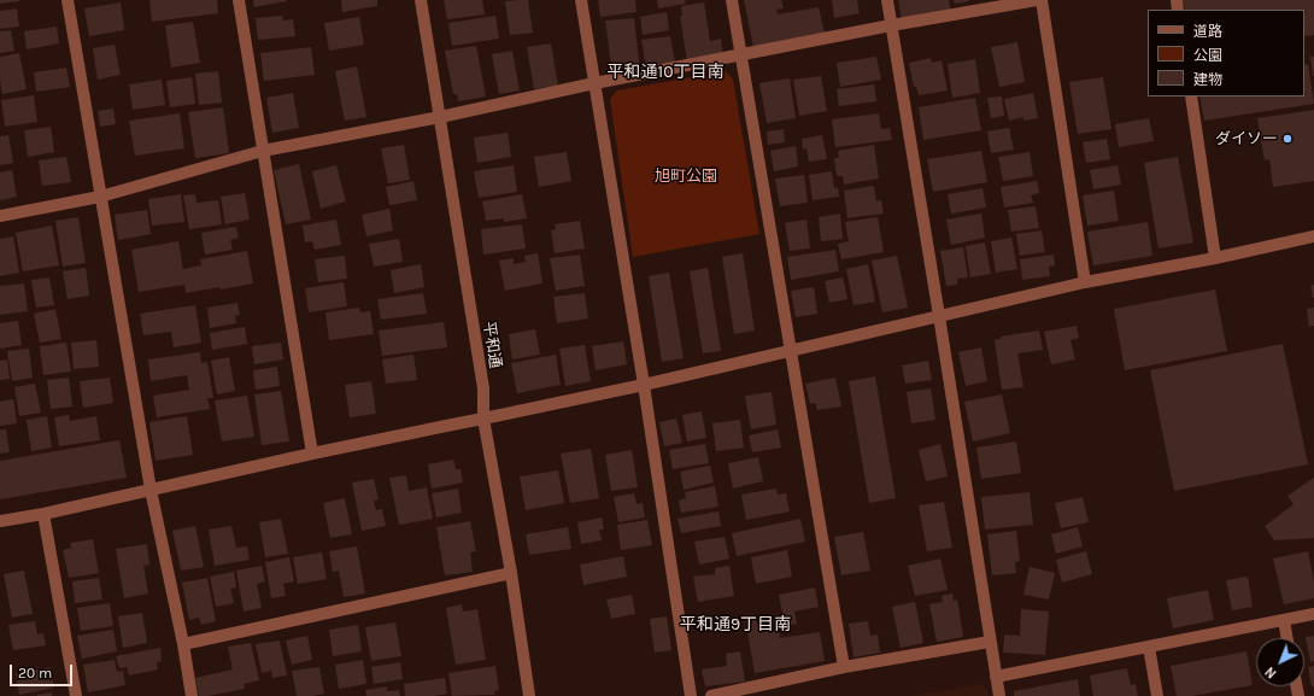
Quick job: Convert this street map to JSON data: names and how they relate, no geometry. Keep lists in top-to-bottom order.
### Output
{
  "streets": {
    "street": ["平和通"]
  },
  "districts": ["平和通10丁目南", "平和通9丁目南"],
  "parks": ["旭町公園"],
  "places": ["ダイソー"],
  "legend": ["道路", "公園", "建物"],
  "scale_bar": "20 m",
  "north": "bottom left"
}
